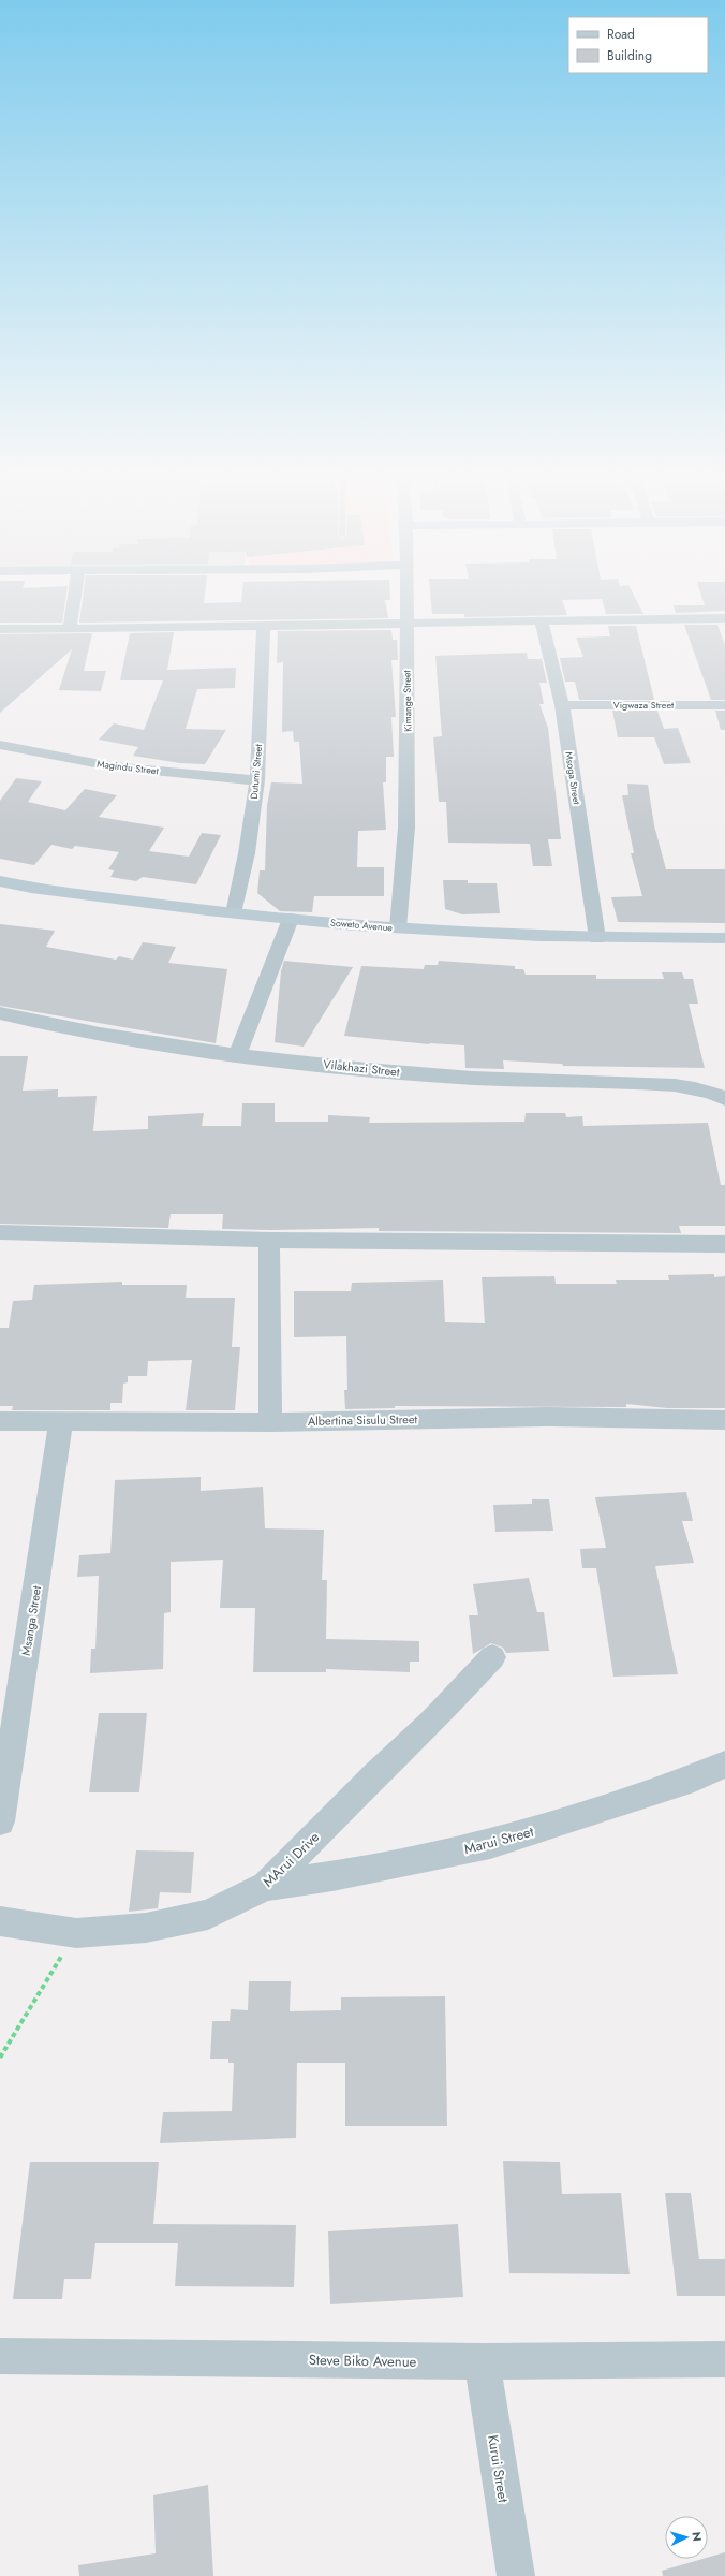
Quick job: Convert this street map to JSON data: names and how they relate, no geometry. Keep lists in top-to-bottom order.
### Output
{
  "streets": {
    "street": [
      "Kimange Street",
      "Vigwaza Street",
      "Magindu Street",
      "Dutumi Street",
      "Msoga Street",
      "Soweto Avenue",
      "Vilakhazi Street",
      "Albertina Sisulu Street",
      "Msanga Street",
      "Marui Street",
      "MArui Drive",
      "Steve Biko Avenue",
      "Kurui Street"
    ]
  },
  "crossings": [
    ["Kimange Street", "Soweto Avenue"],
    ["Vigwaza Street", "Msoga Street"],
    ["Magindu Street", "Dutumi Street"],
    ["Dutumi Street", "Soweto Avenue"],
    ["Msoga Street", "Soweto Avenue"],
    ["Albertina Sisulu Street", "Msanga Street"],
    ["Marui Street", "MArui Drive"],
    ["Steve Biko Avenue", "Kurui Street"]
  ],
  "legend": ["Road", "Building"],
  "north": "right"
}
